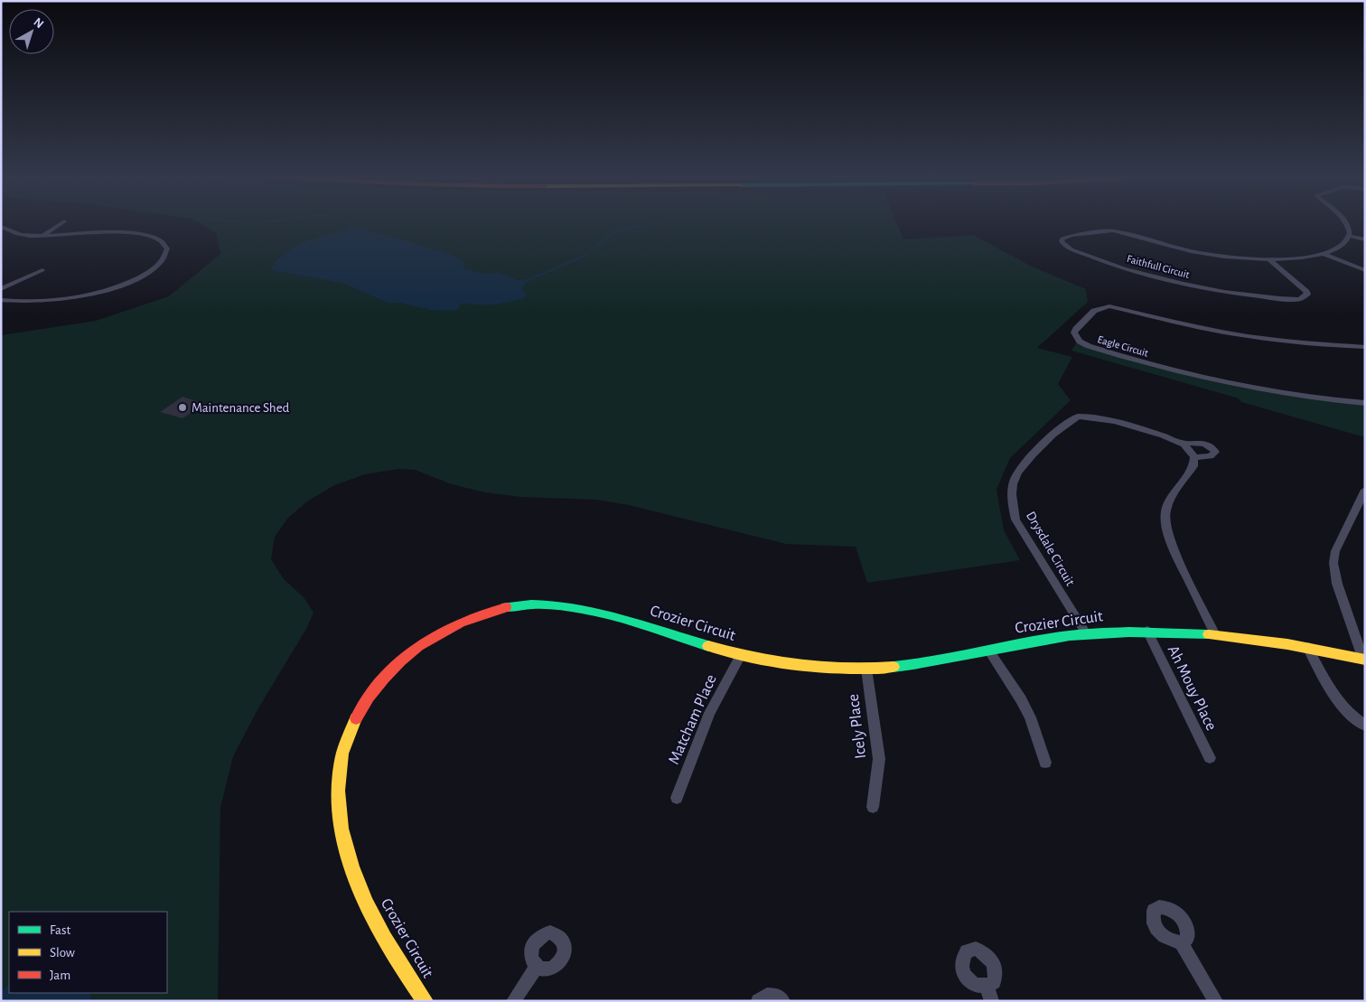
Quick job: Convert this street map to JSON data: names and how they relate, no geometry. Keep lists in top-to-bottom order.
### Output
{
  "streets": {
    "street": [
      "Faithfull Circuit",
      "Eagle Circuit",
      "Drysdale Circuit",
      "Crozier Circuit",
      "Ah Mouy Place",
      "Matcham Place",
      "Icely Place"
    ]
  },
  "crossings": [
    ["Drysdale Circuit", "Crozier Circuit"],
    ["Crozier Circuit", "Ah Mouy Place"],
    ["Crozier Circuit", "Matcham Place"],
    ["Crozier Circuit", "Icely Place"]
  ],
  "places": ["Maintenance Shed"],
  "legend": ["Fast", "Slow", "Jam"],
  "north": "top right"
}
